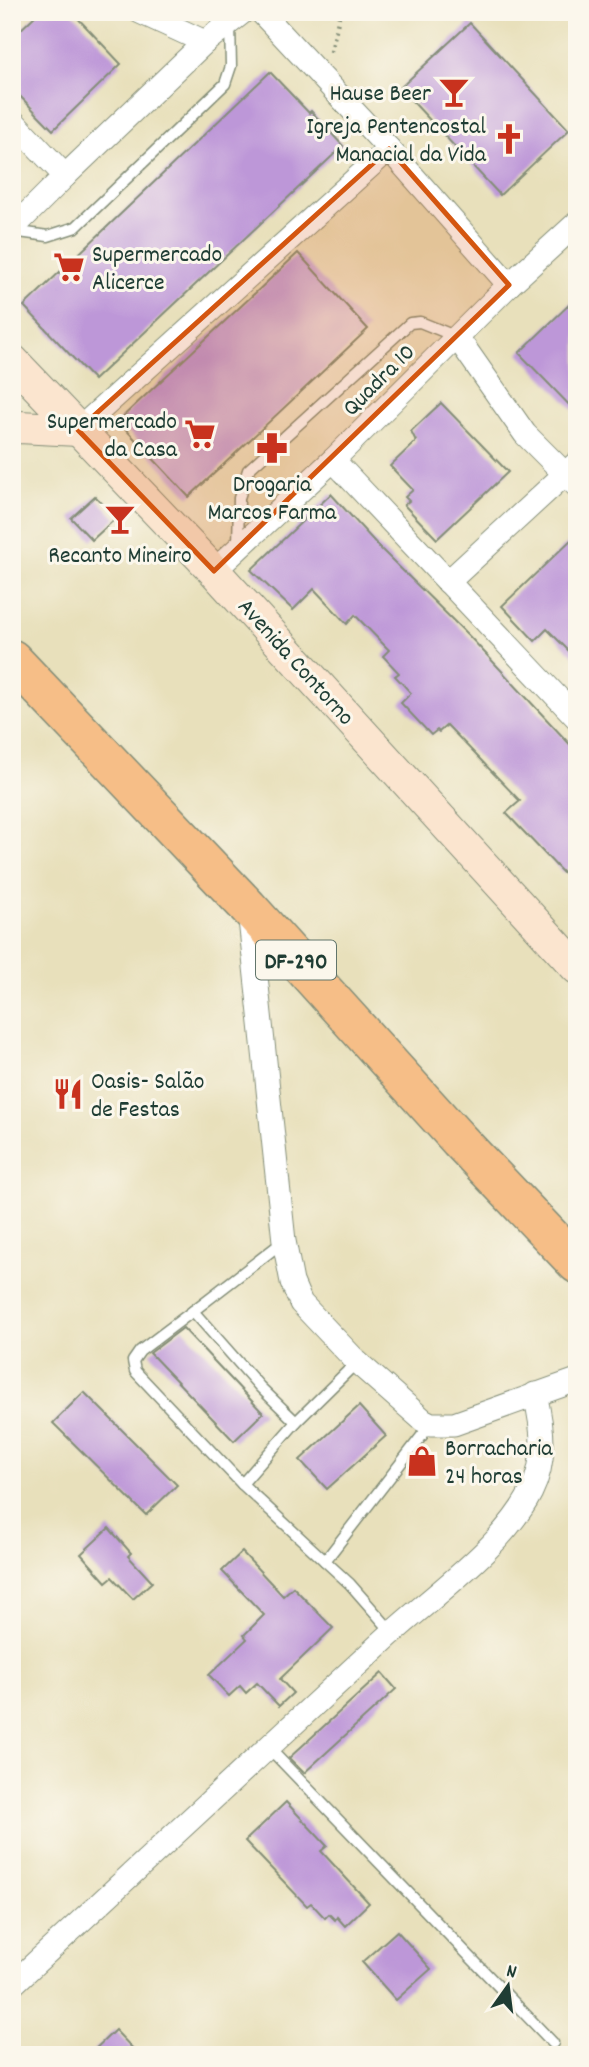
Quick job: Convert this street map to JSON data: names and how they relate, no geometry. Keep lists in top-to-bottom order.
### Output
{
  "streets": {
    "highway": ["DF-290"],
    "street": ["Quadra 10", "Avenida Contorno"]
  },
  "crossings": [
    ["Quadra 10", "Avenida Contorno"]
  ],
  "places": {
    "bar": ["Hause Beer", "Recanto Mineiro"],
    "church": ["Igreja Pentencostal Manacial da Vida"],
    "supermarket": ["Supermercado Alicerce", "Supermercado da Casa"],
    "pharmacy": ["Drogaria Marcos Farma"],
    "restaurant": ["Oasis- Salão de Festas"],
    "shop": ["Borracharia 24 horas"]
  },
  "north": "top"
}
